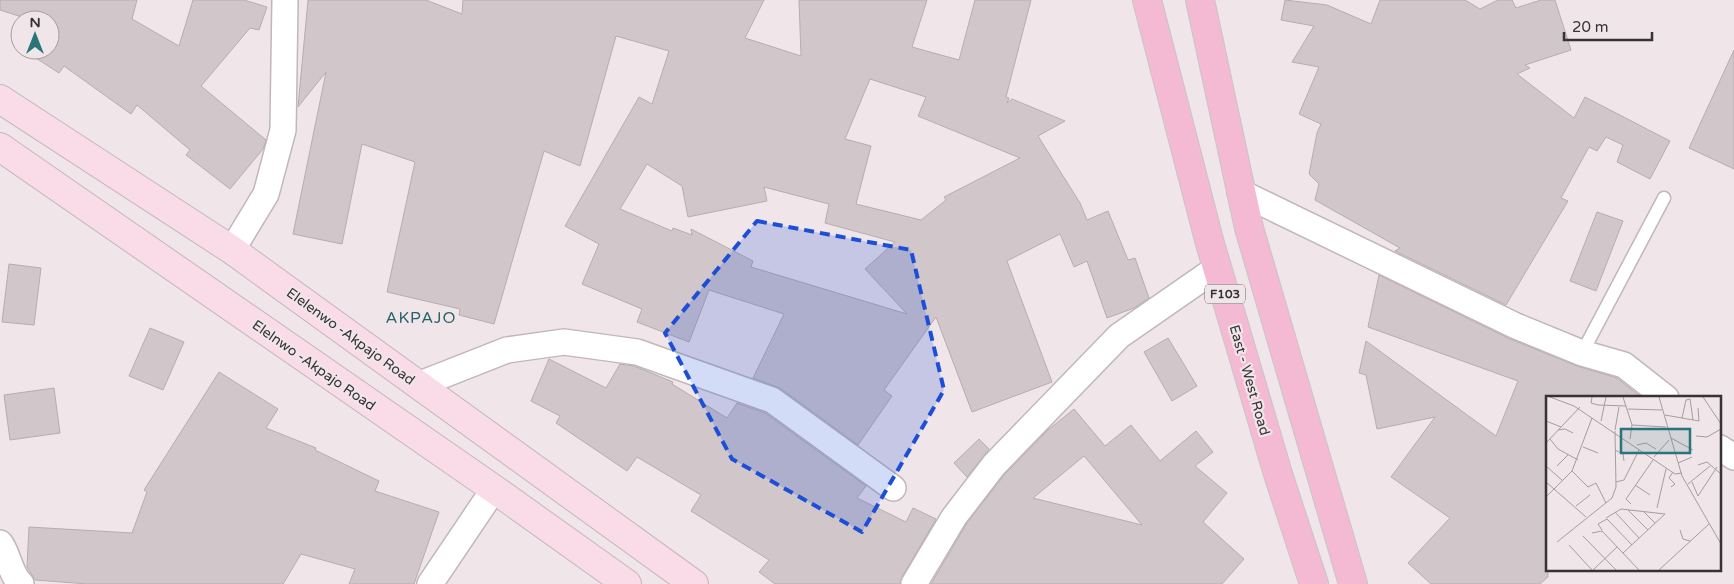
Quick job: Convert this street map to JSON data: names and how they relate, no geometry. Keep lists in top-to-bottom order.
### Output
{
  "streets": {
    "main road": [
      "F103",
      "Elelenwo -Akpajo Road",
      "Elelnwo -Akpajo Road",
      "East - West Road"
    ]
  },
  "districts": ["AKPAJO"],
  "scale_bar": "20 m",
  "north": "top"
}
